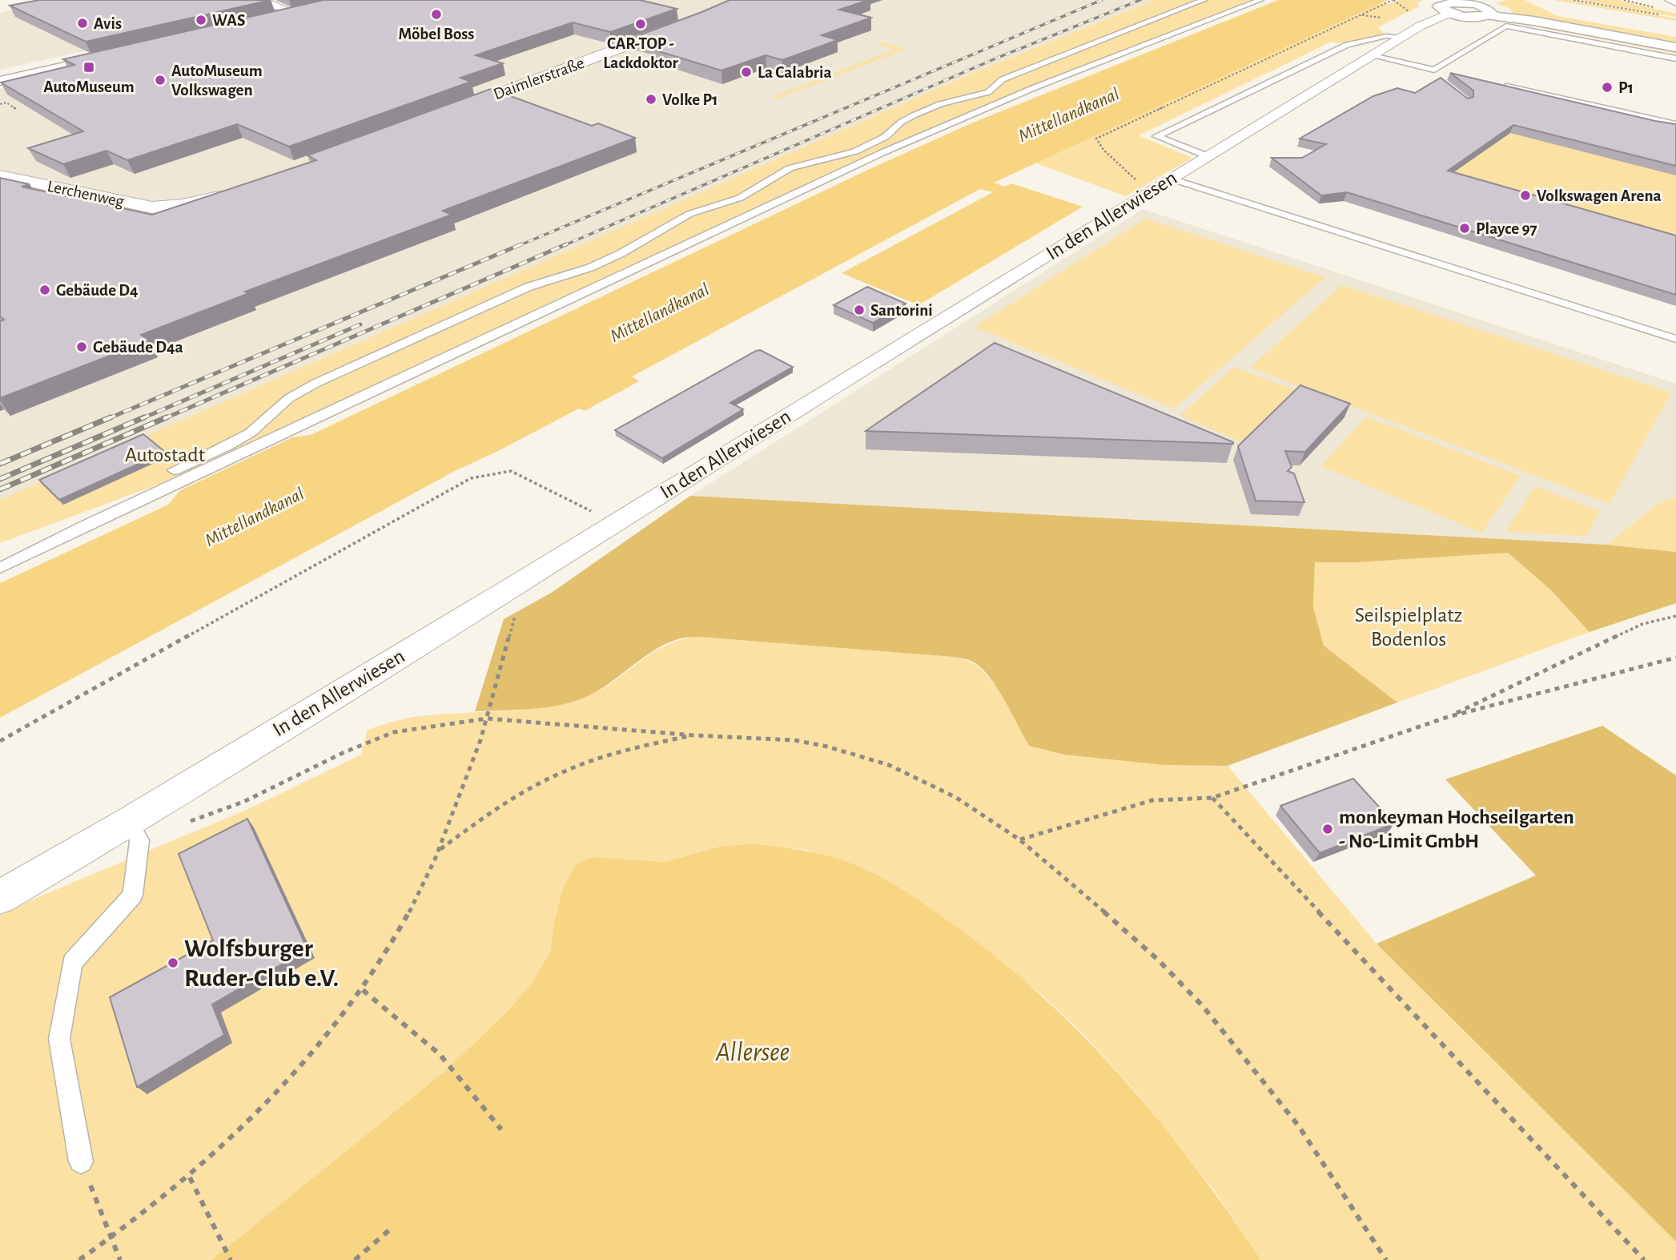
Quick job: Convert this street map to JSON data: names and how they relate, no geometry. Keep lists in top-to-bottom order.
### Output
{
  "streets": {
    "street": ["Daimlerstraße", "Lerchenweg", "In den Allerwiesen"]
  },
  "water": ["Mittellandkanal", "Allersee"],
  "parks": ["Autostadt", "Seilspielplatz Bodenlos"],
  "places": {
    "other": [
      "Möbel Boss",
      "WAS",
      "Avis",
      "CAR-TOP - Lackdoktor",
      "La Calabria",
      "AutoMuseum Volkswagen",
      "P1",
      "Volke P1",
      "Volkswagen Arena",
      "Playce 97",
      "Gebäude D4",
      "Santorini",
      "Gebäude D4a",
      "monkeyman Hochseilgarten - No-Limit GmbH",
      "Wolfsburger Ruder-Club e.V."
    ],
    "transit": ["AutoMuseum"]
  }
}
